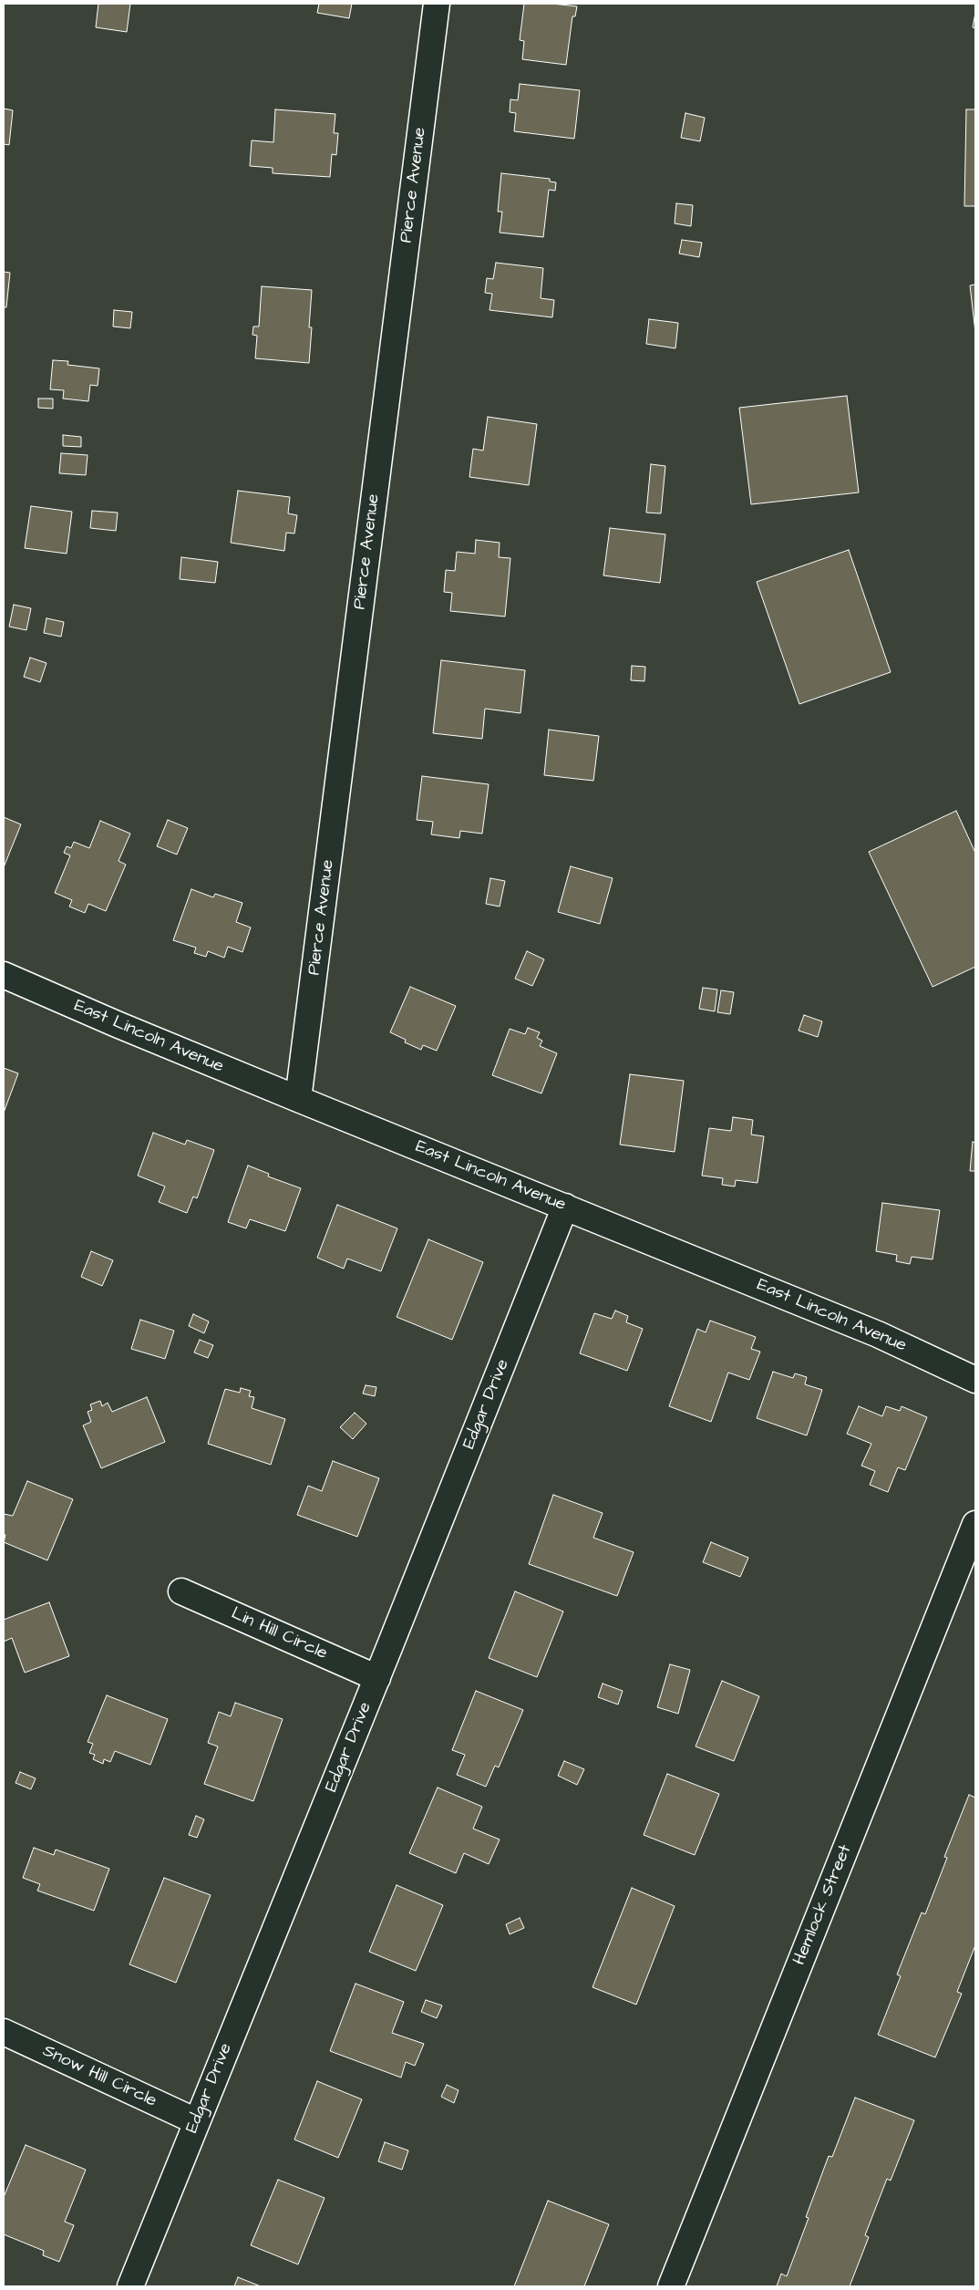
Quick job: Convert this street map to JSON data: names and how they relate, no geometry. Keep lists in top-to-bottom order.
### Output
{
  "streets": {
    "street": [
      "Pierce Avenue",
      "East Lincoln Avenue",
      "Edgar Drive",
      "Lin Hill Circle",
      "Hemlock Street",
      "Snow Hill Circle"
    ]
  },
  "crossings": [
    ["Pierce Avenue", "East Lincoln Avenue"],
    ["East Lincoln Avenue", "Edgar Drive"],
    ["Edgar Drive", "Lin Hill Circle"],
    ["Edgar Drive", "Snow Hill Circle"]
  ]
}
